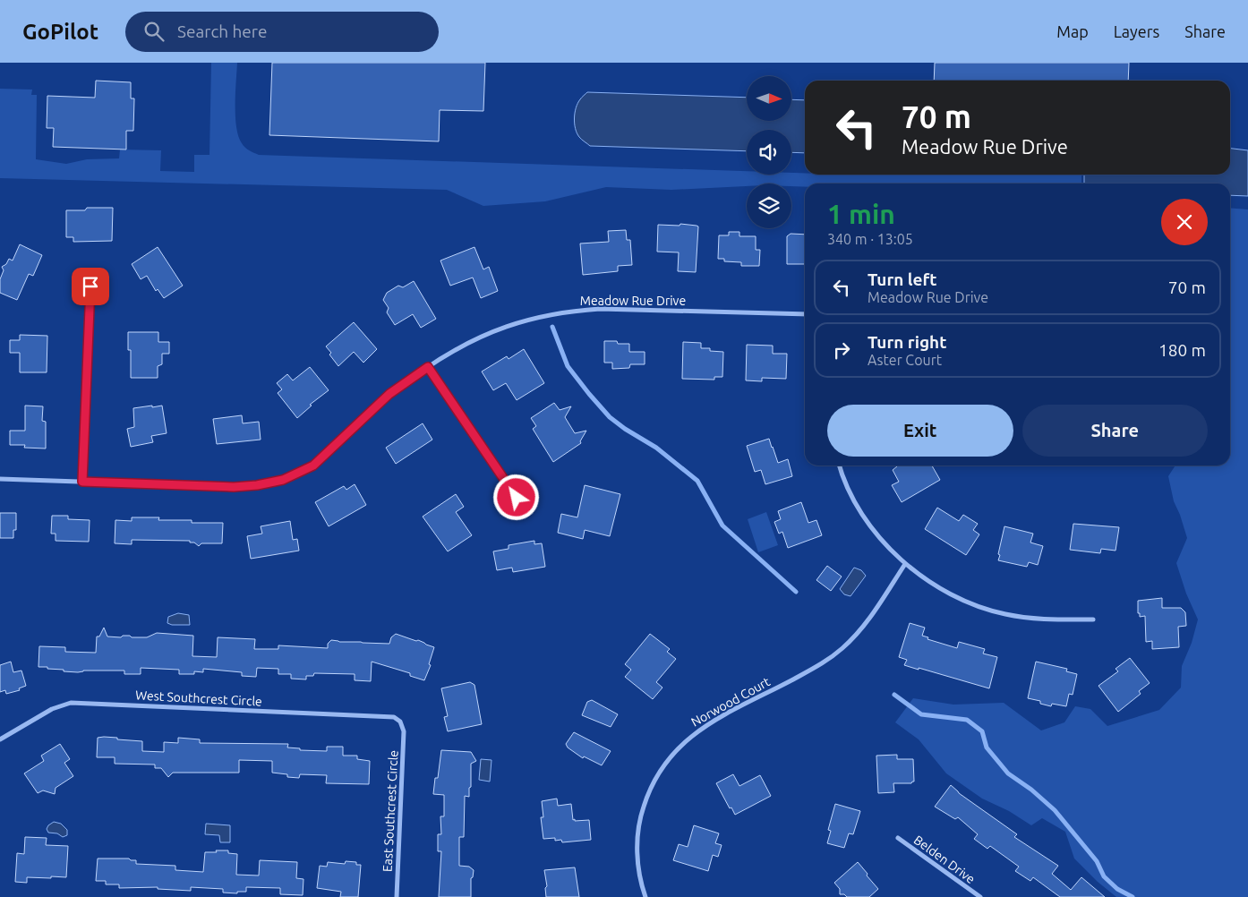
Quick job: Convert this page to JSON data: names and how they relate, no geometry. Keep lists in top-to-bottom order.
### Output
{
  "streets": {
    "street": [
      "Meadow Rue Drive",
      "West Southcrest Circle",
      "Norwood Court",
      "East Southcrest Circle",
      "Belden Drive"
    ]
  },
  "crossings": [
    ["West Southcrest Circle", "East Southcrest Circle"]
  ],
  "north": "right",
  "page": {
    "header": "GoPilot",
    "search": "Search here",
    "nav": ["Map", "Layers", "Share"],
    "turn": ["70 m", "Meadow Rue Drive"],
    "heading": ["1 min", "340 m · 13:05"],
    "list": [
      {
        "name": "Turn left",
        "note": "Meadow Rue Drive",
        "value": "70 m"
      },
      {
        "name": "Turn right",
        "note": "Aster Court",
        "value": "180 m"
      }
    ],
    "buttons": ["Exit", "Share"]
  }
}
